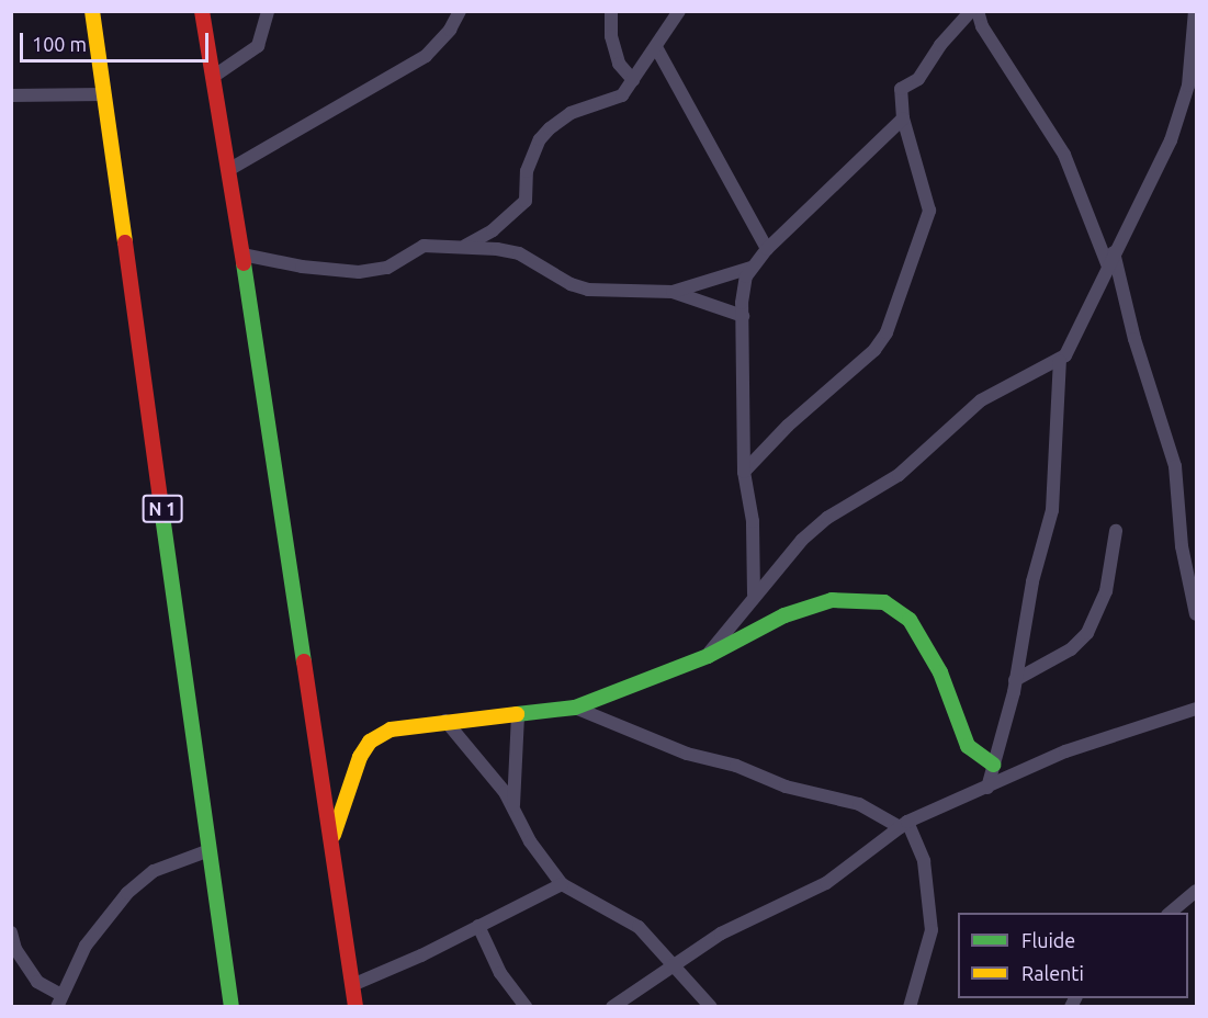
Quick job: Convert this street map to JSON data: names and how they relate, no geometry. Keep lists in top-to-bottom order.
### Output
{
  "streets": {
    "main road": ["N 1"]
  },
  "legend": ["Fluide", "Ralenti"],
  "scale_bar": "100 m"
}
